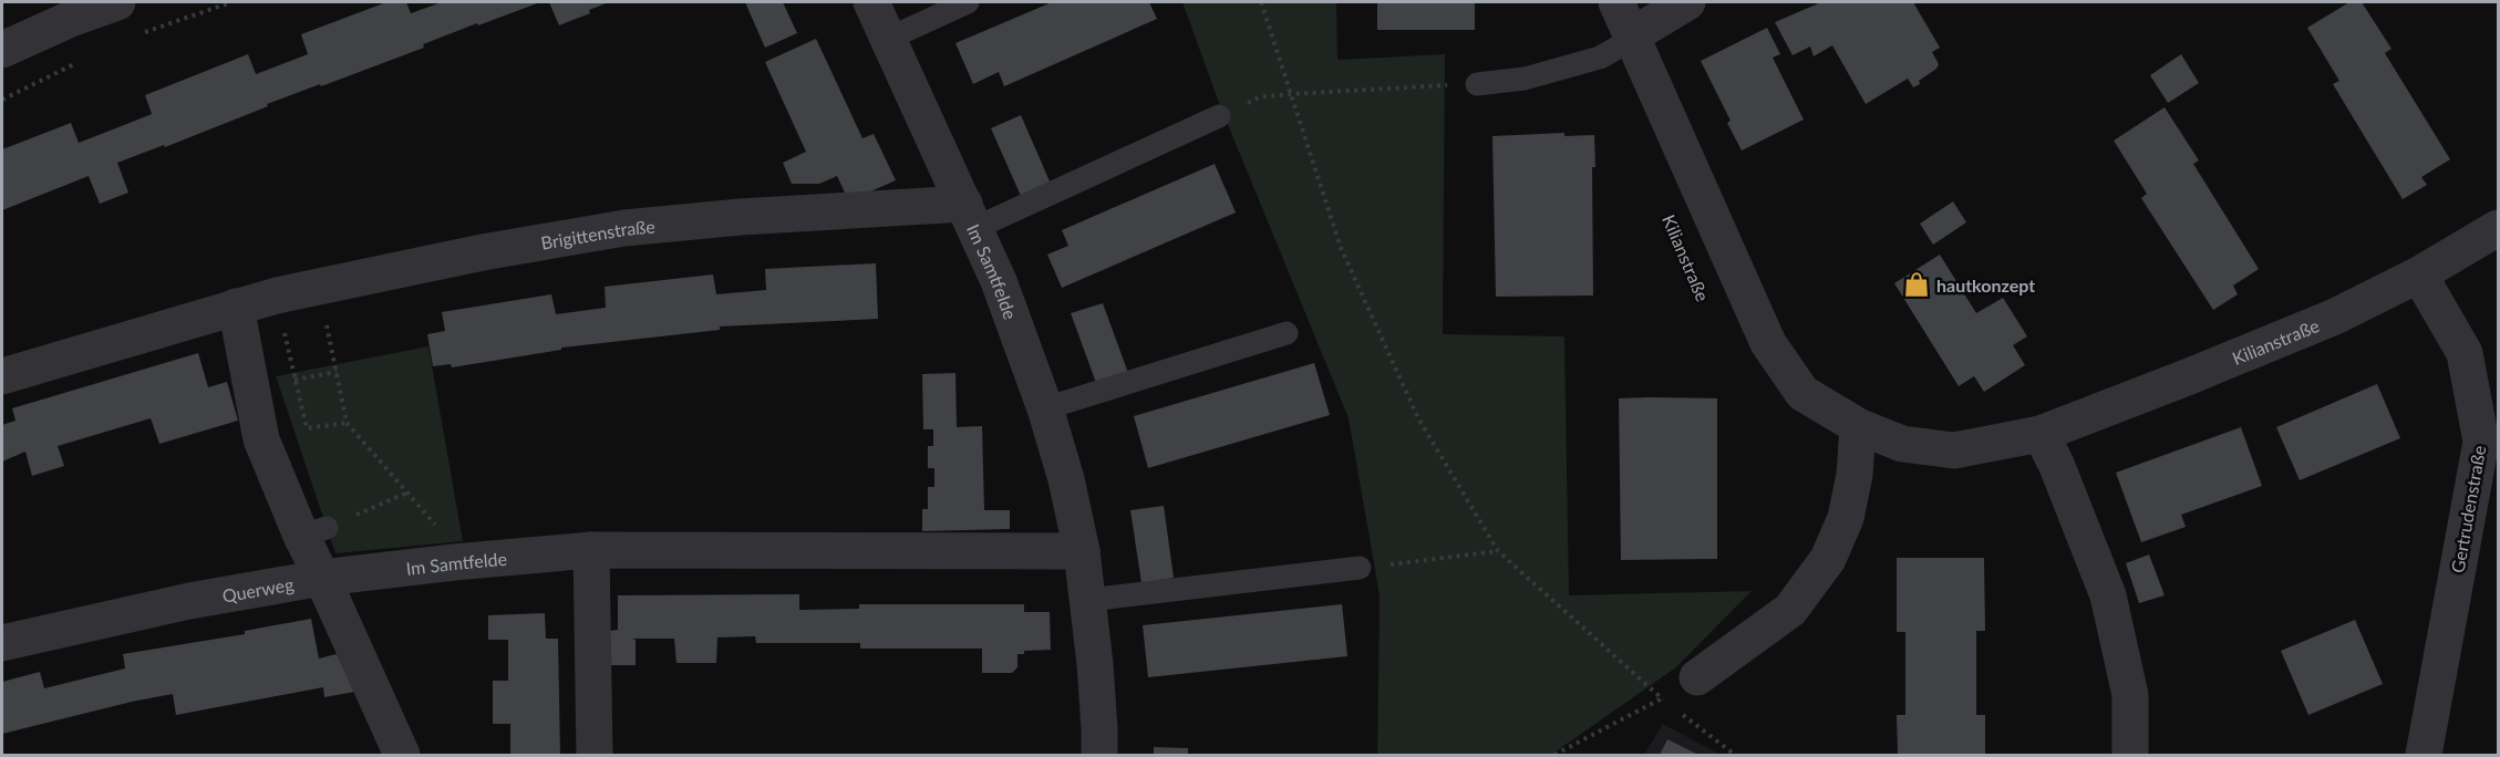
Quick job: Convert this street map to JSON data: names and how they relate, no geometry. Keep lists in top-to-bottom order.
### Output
{
  "streets": {
    "street": [
      "Brigittenstraße",
      "Kilianstraße",
      "Im Samtfelde",
      "Gertrudenstraße",
      "Querweg"
    ]
  },
  "crossings": [
    ["Brigittenstraße", "Im Samtfelde"],
    ["Kilianstraße", "Gertrudenstraße"],
    ["Im Samtfelde", "Querweg"]
  ],
  "places": {
    "shop": ["hautkonzept"]
  }
}
